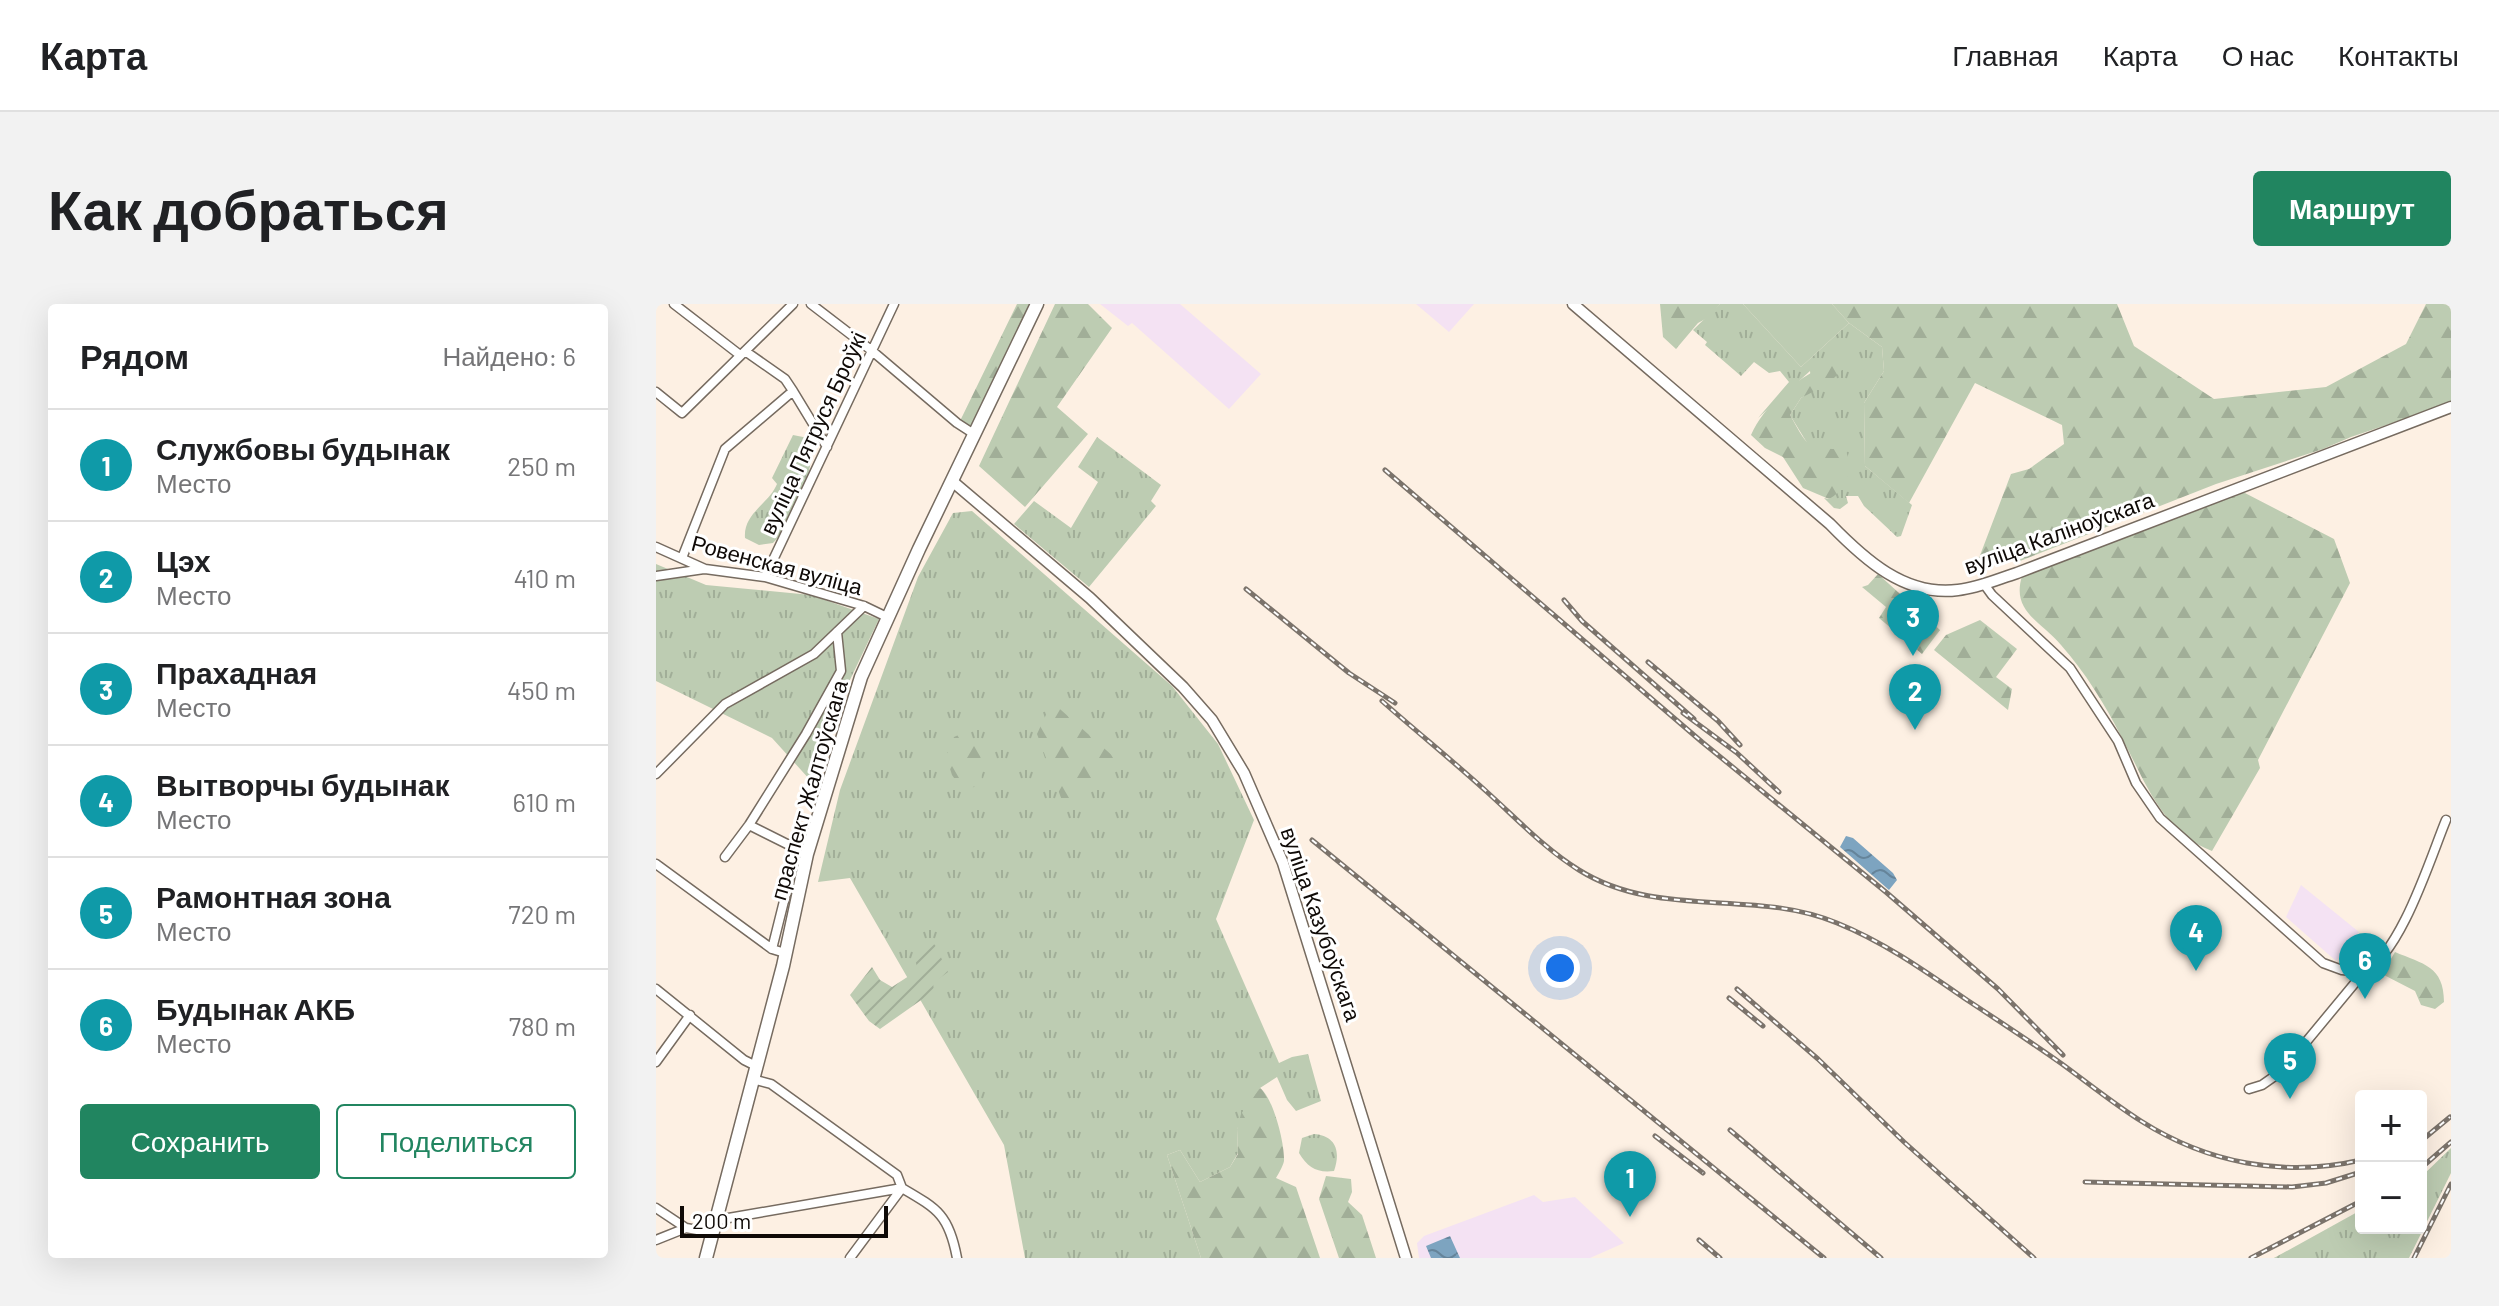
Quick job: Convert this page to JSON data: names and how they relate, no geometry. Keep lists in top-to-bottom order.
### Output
{
  "streets": {
    "main road": ["праспект Жалтоўскага"],
    "street": [
      "вуліца Пятруся Броўкі",
      "вуліца Каліноўскага",
      "Ровенская вуліца",
      "вуліца Казубоўскага"
    ]
  },
  "crossings": [
    ["вуліца Пятруся Броўкі", "Ровенская вуліца"],
    ["Ровенская вуліца", "праспект Жалтоўскага"],
    ["праспект Жалтоўскага", "вуліца Казубоўскага"]
  ],
  "scale_bar": "200 m",
  "page": {
    "header": "Карта",
    "nav": [
      "Главная",
      "Карта",
      "О нас",
      "Контакты"
    ],
    "buttons": [
      "Маршрут",
      ["Сохранить", "Поделиться"]
    ],
    "title": "Как добраться",
    "heading": ["Рядом", "Найдено: 6"],
    "list": [
      {
        "mark": "1",
        "name": "Службовы будынак",
        "note": "Место",
        "value": "250 m"
      },
      {
        "mark": "2",
        "name": "Цэх",
        "note": "Место",
        "value": "410 m"
      },
      {
        "mark": "3",
        "name": "Прахадная",
        "note": "Место",
        "value": "450 m"
      },
      {
        "mark": "4",
        "name": "Вытворчы будынак",
        "note": "Место",
        "value": "610 m"
      },
      {
        "mark": "5",
        "name": "Рамонтная зона",
        "note": "Место",
        "value": "720 m"
      },
      {
        "mark": "6",
        "name": "Будынак АКБ",
        "note": "Место",
        "value": "780 m"
      }
    ],
    "pins": [
      "3",
      "2",
      "4",
      "6",
      "5",
      "1"
    ],
    "map_buttons": ["+", "−"],
    "scale": "200 m"
  }
}
